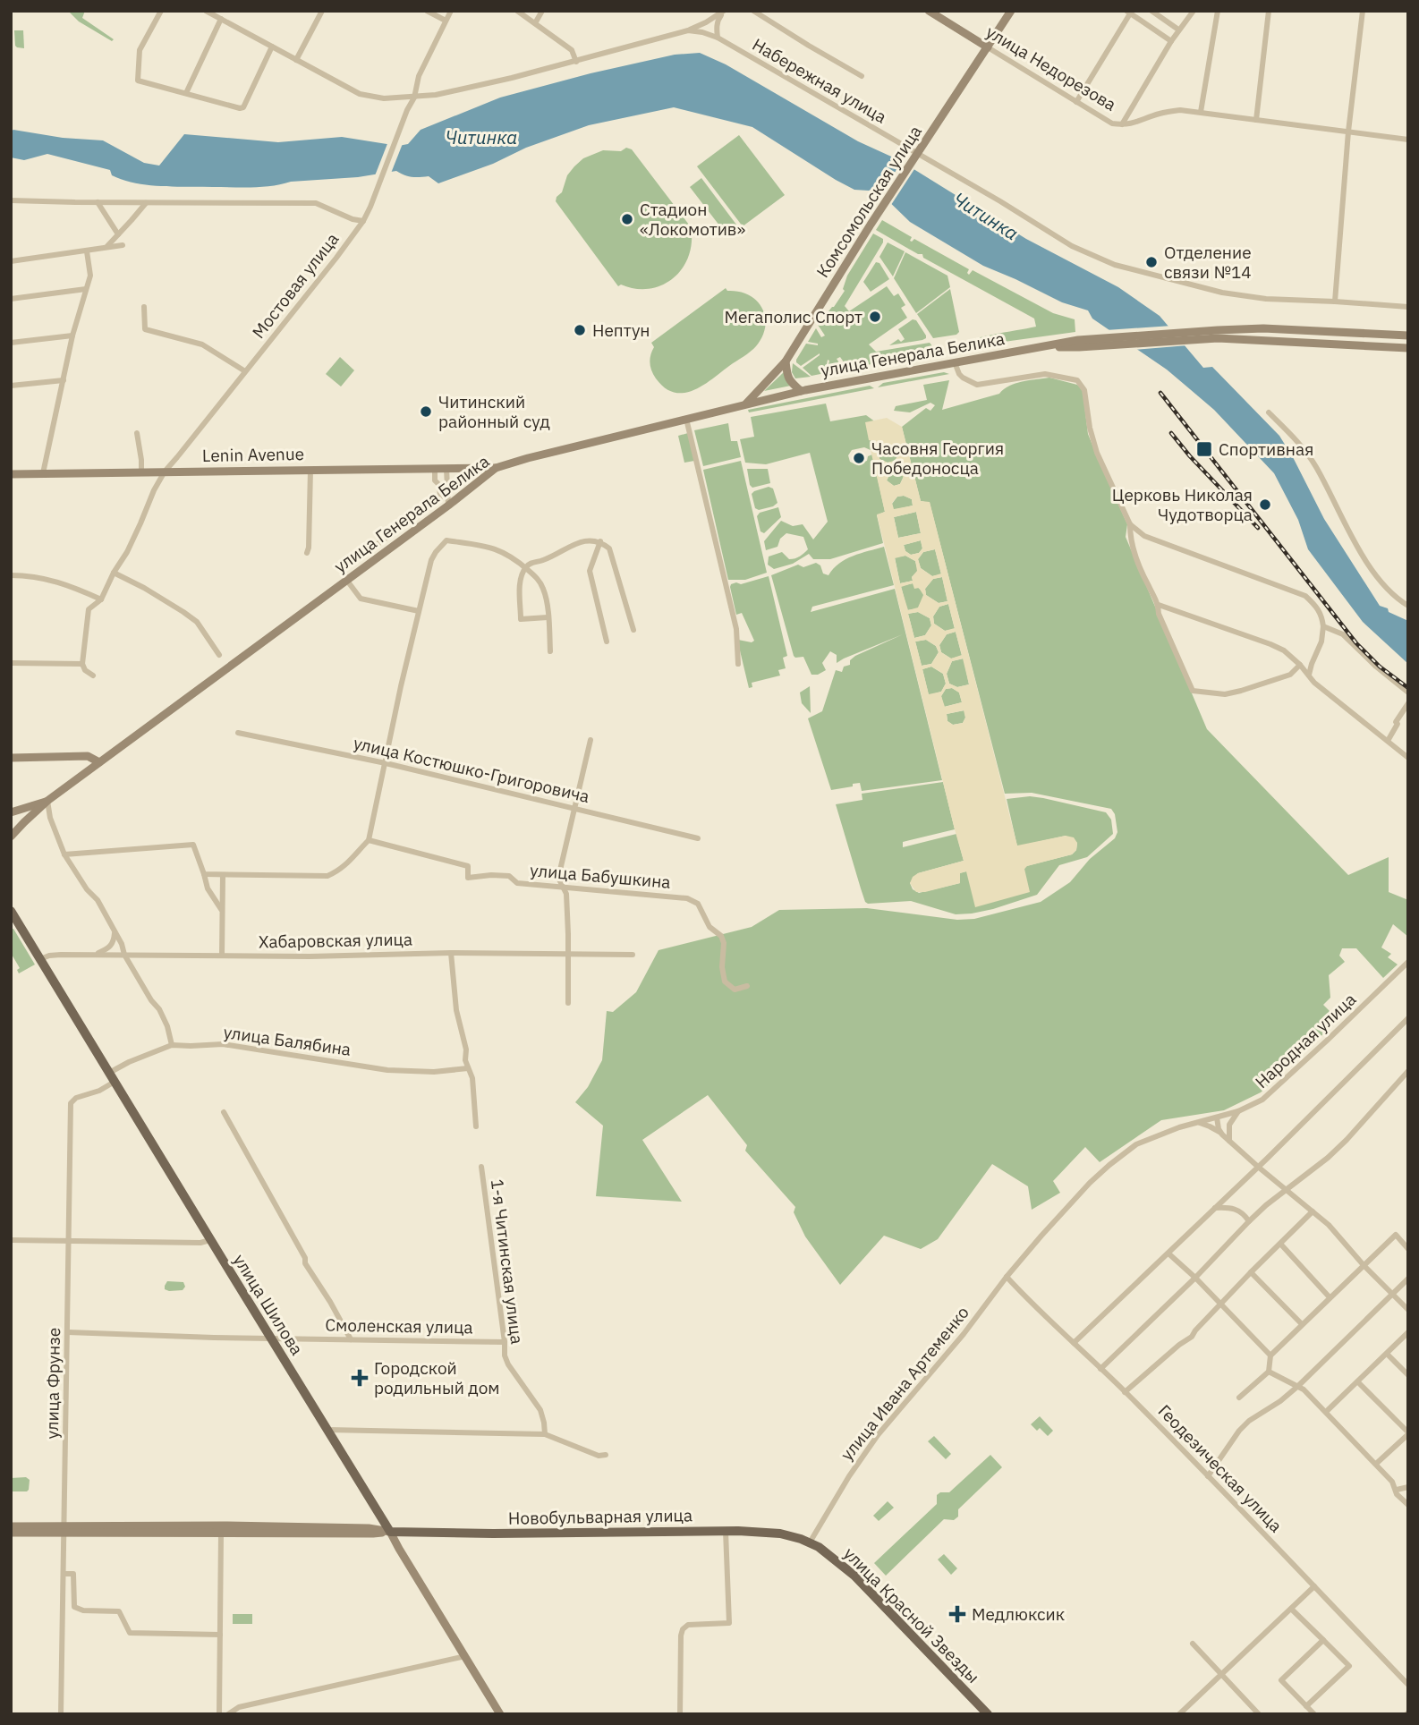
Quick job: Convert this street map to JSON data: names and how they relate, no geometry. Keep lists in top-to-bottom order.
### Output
{
  "streets": {
    "main road": [
      "улица Недорезова",
      "Комсомольская улица",
      "улица Генерала Белика",
      "Lenin Avenue",
      "улица Шилова",
      "Новобульварная улица",
      "улица Красной Звезды"
    ],
    "street": [
      "Набережная улица",
      "Мостовая улица",
      "улица Костюшко-Григоровича",
      "улица Бабушкина",
      "Хабаровская улица",
      "улица Балябина",
      "Народная улица",
      "1-я Читинская улица",
      "Смоленская улица",
      "улица Фрунзе",
      "улица Ивана Артеменко",
      "Геодезическая улица"
    ]
  },
  "crossings": [
    ["улица Недорезова", "Комсомольская улица"],
    ["Набережная улица", "Комсомольская улица"],
    ["Набережная улица", "Мостовая улица"],
    ["Комсомольская улица", "улица Генерала Белика"],
    ["Мостовая улица", "Lenin Avenue"],
    ["улица Генерала Белика", "Lenin Avenue"],
    ["Хабаровская улица", "улица Шилова"],
    ["улица Балябина", "улица Шилова"],
    ["улица Балябина", "улица Фрунзе"],
    ["Народная улица", "улица Ивана Артеменко"],
    ["Народная улица", "Геодезическая улица"],
    ["1-я Читинская улица", "Смоленская улица"],
    ["улица Шилова", "Смоленская улица"],
    ["улица Шилова", "улица Фрунзе"],
    ["улица Шилова", "Новобульварная улица"],
    ["Смоленская улица", "улица Фрунзе"],
    ["улица Фрунзе", "Новобульварная улица"],
    ["улица Ивана Артеменко", "Геодезическая улица"],
    ["улица Ивана Артеменко", "Новобульварная улица"],
    ["улица Ивана Артеменко", "улица Красной Звезды"],
    ["Новобульварная улица", "улица Красной Звезды"]
  ],
  "water": ["Читинка"],
  "places": {
    "other": [
      "Стадион «Локомотив»",
      "Отделение связи №14",
      "Мегаполис Спорт",
      "Нептун",
      "Читинский районный суд",
      "Часовня Георгия Победоносца",
      "Церковь Николая Чудотворца"
    ],
    "transit": ["Спортивная"],
    "health": ["Городской родильный дом", "Медлюксик"]
  }
}
